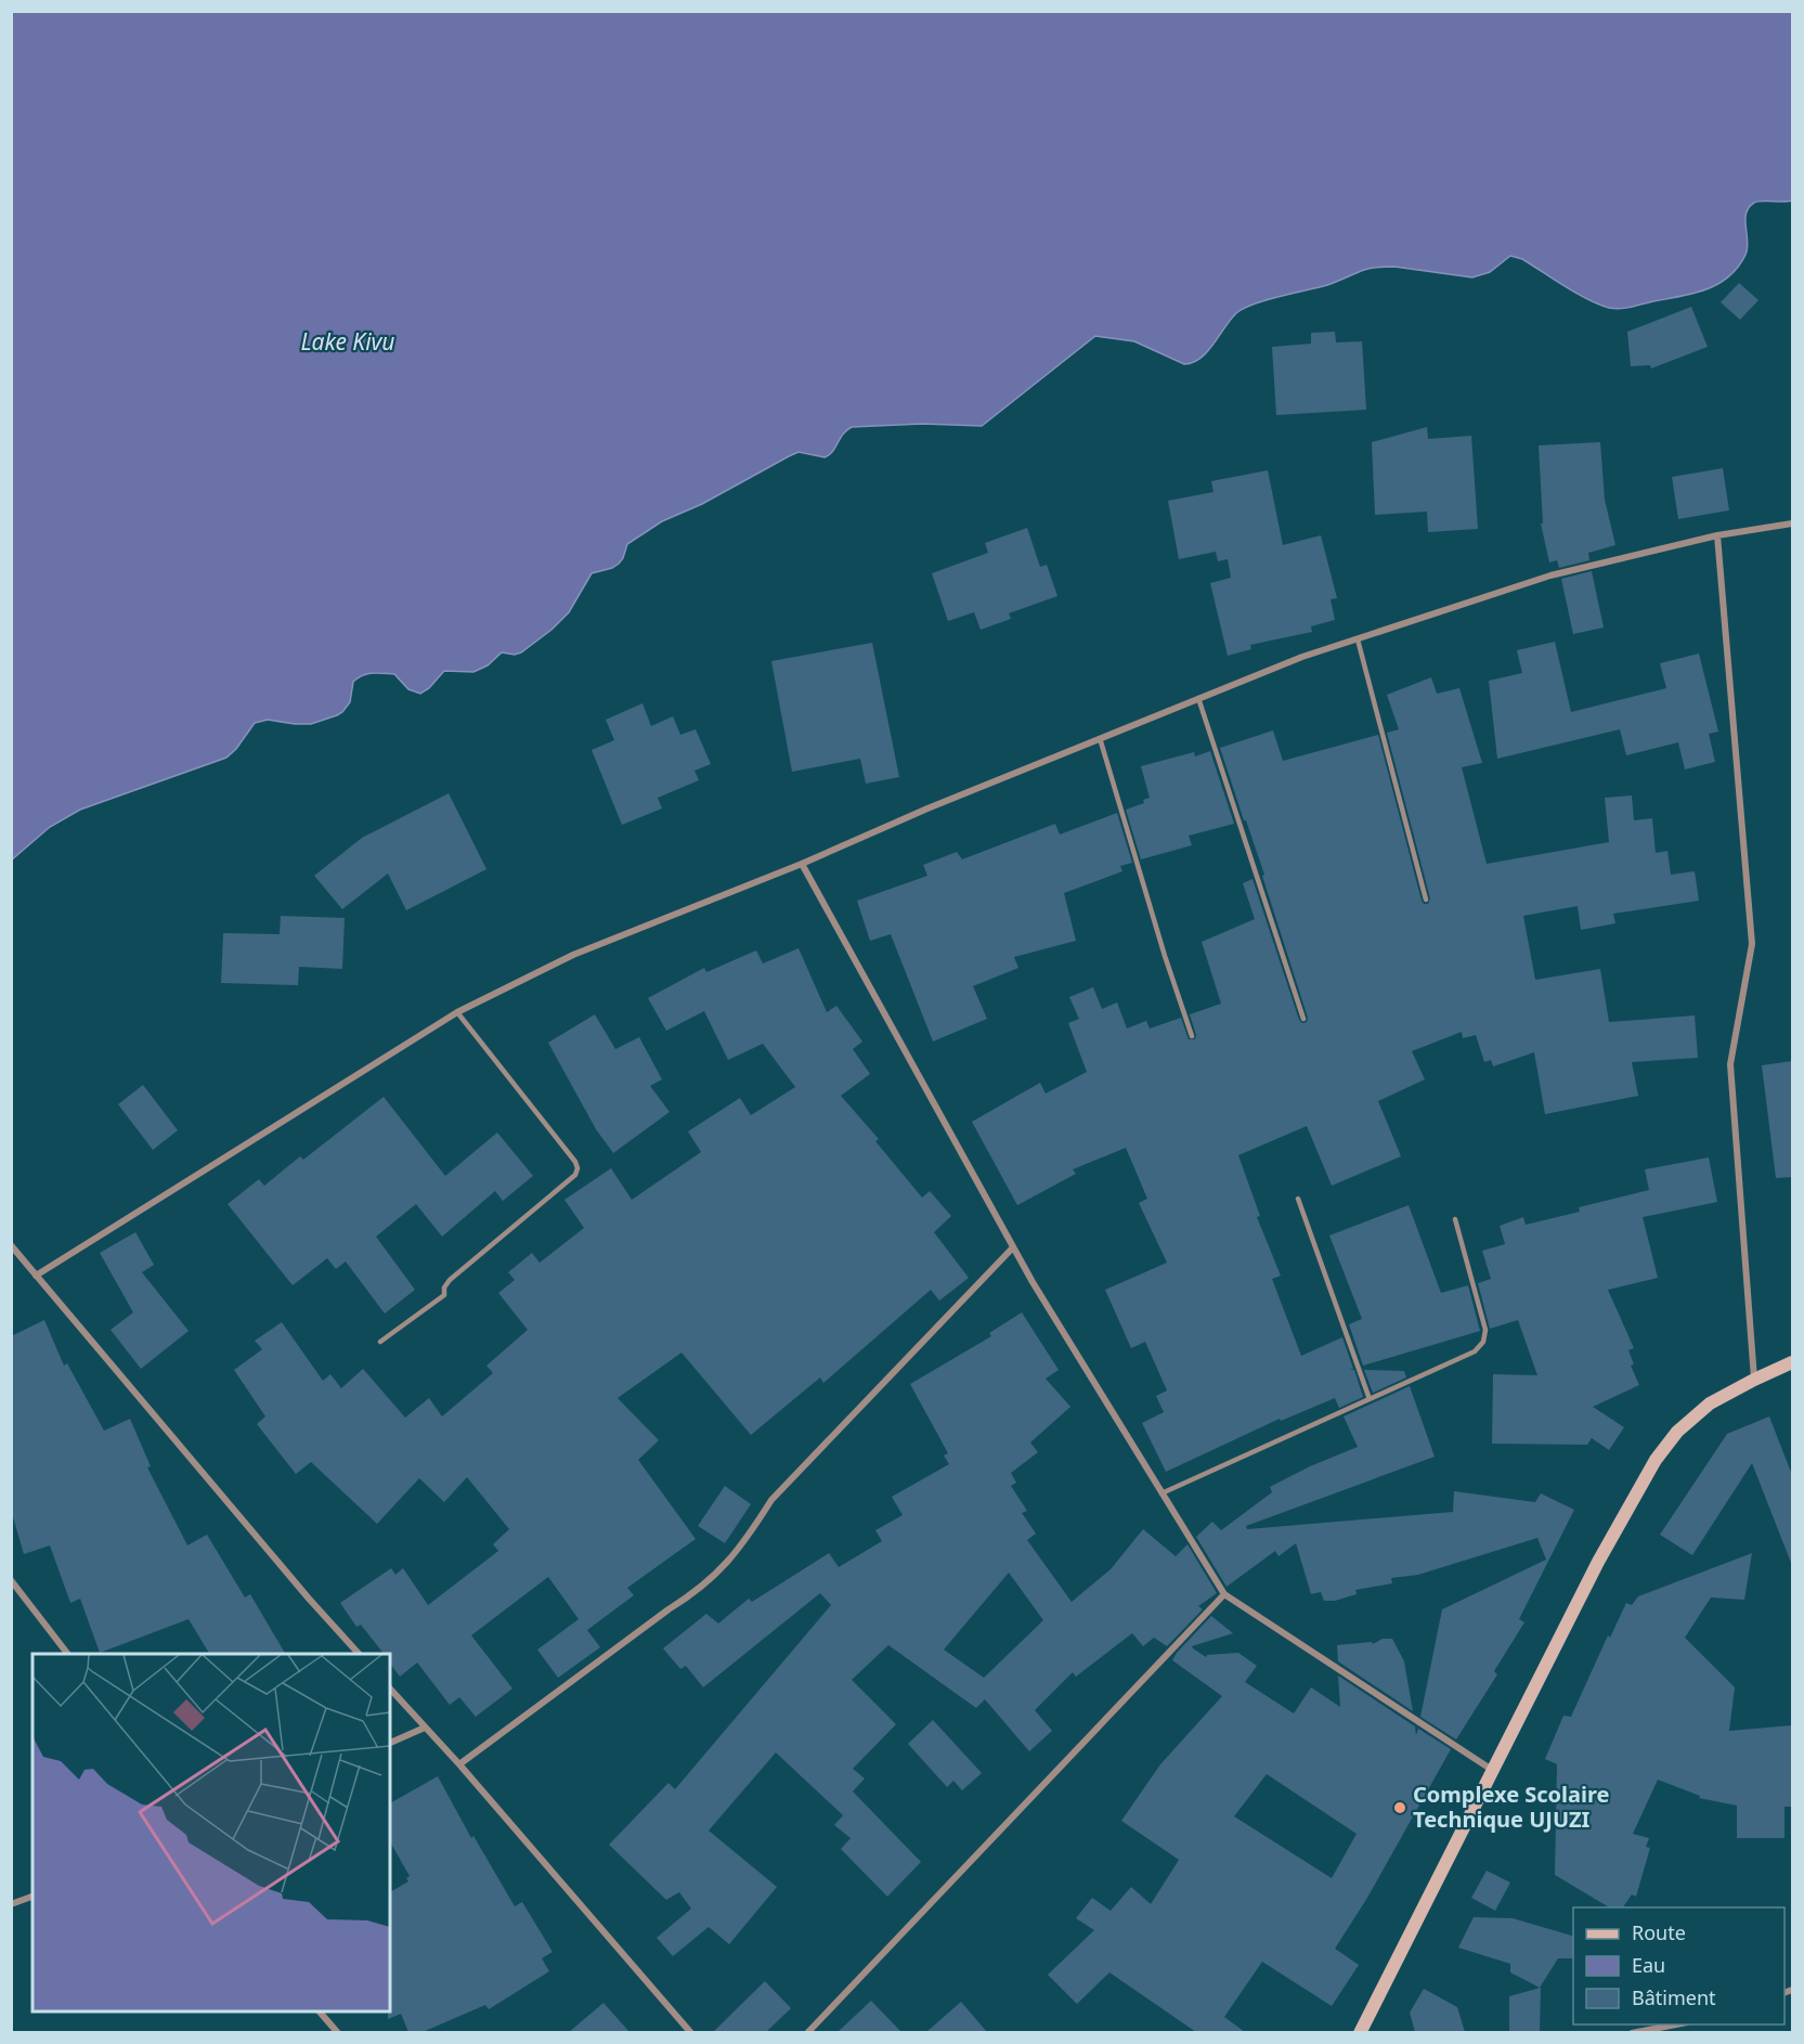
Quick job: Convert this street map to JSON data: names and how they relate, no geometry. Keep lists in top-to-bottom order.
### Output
{
  "water": ["Lake Kivu"],
  "places": ["Complexe Scolaire Technique UJUZI"],
  "legend": ["Route", "Eau", "Bâtiment"]
}
